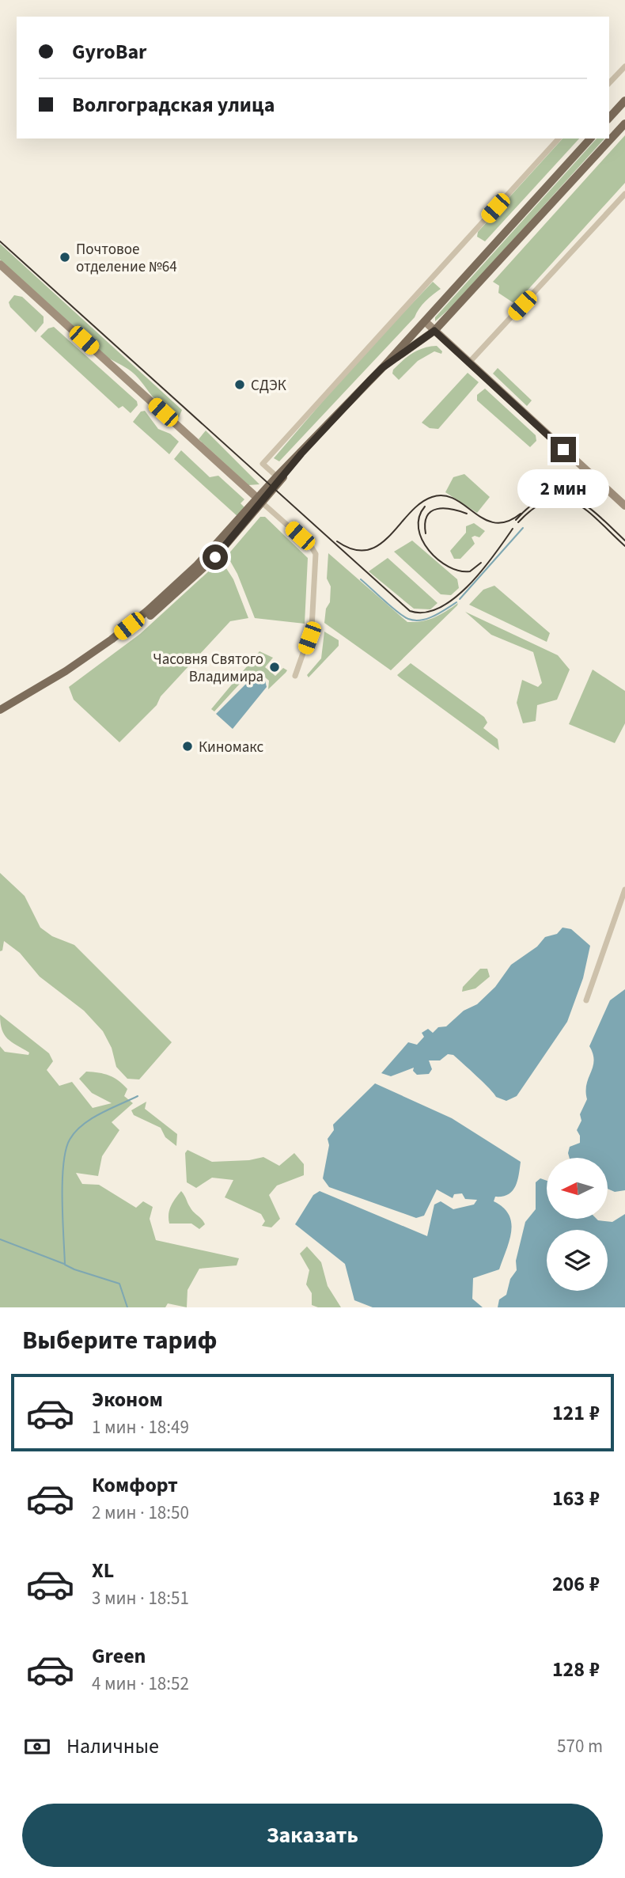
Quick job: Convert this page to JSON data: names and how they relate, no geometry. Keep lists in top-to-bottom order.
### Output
{
  "places": [
    "Почтовое отделение №64",
    "СДЭК",
    "Часовня Святого Владимира",
    "Киномакс"
  ],
  "north": "left",
  "page": {
    "banner": ["GyroBar", "Волгоградская улица"],
    "bubble": "2 мин",
    "heading": "Выберите тариф",
    "list": [
      {
        "name": "Эконом",
        "note": "1 мин · 18:49",
        "value": "121 ₽"
      },
      {
        "name": "Комфорт",
        "note": "2 мин · 18:50",
        "value": "163 ₽"
      },
      {
        "name": "XL",
        "note": "3 мин · 18:51",
        "value": "206 ₽"
      },
      {
        "name": "Green",
        "note": "4 мин · 18:52",
        "value": "128 ₽"
      }
    ],
    "pay": ["Наличные", "570 m"],
    "buttons": "Заказать"
  }
}
